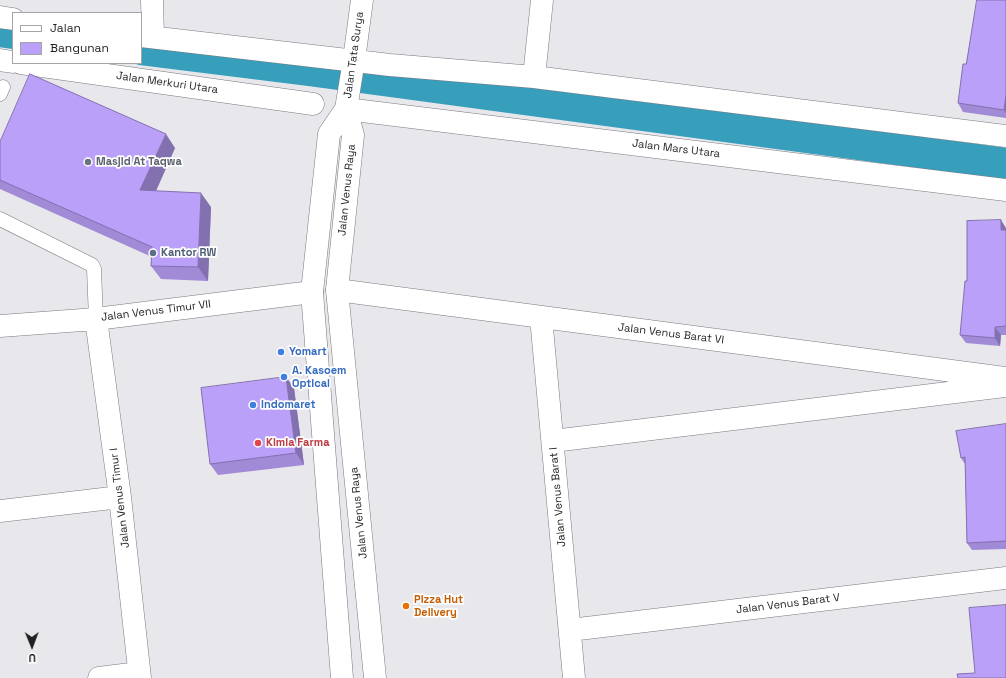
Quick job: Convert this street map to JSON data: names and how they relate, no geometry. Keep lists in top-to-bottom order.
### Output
{
  "streets": {
    "street": [
      "Jalan Tata Surya",
      "Jalan Merkuri Utara",
      "Jalan Mars Utara",
      "Jalan Venus Raya",
      "Jalan Venus Timur VII",
      "Jalan Venus Barat VI",
      "Jalan Venus Barat I",
      "Jalan Venus Timur I",
      "Jalan Venus Barat V"
    ]
  },
  "crossings": [
    ["Jalan Tata Surya", "Jalan Mars Utara"],
    ["Jalan Tata Surya", "Jalan Venus Raya"],
    ["Jalan Mars Utara", "Jalan Venus Raya"],
    ["Jalan Venus Raya", "Jalan Venus Barat VI"],
    ["Jalan Venus Timur VII", "Jalan Venus Timur I"],
    ["Jalan Venus Barat VI", "Jalan Venus Barat I"],
    ["Jalan Venus Barat I", "Jalan Venus Barat V"]
  ],
  "places": [
    "Masjid At Taqwa",
    "Kantor RW",
    "Yomart",
    "A. Kasoem Optical",
    "Indomaret",
    "Kimia Farma",
    "Pizza Hut Delivery"
  ],
  "legend": ["Jalan", "Bangunan"],
  "north": "bottom"
}
